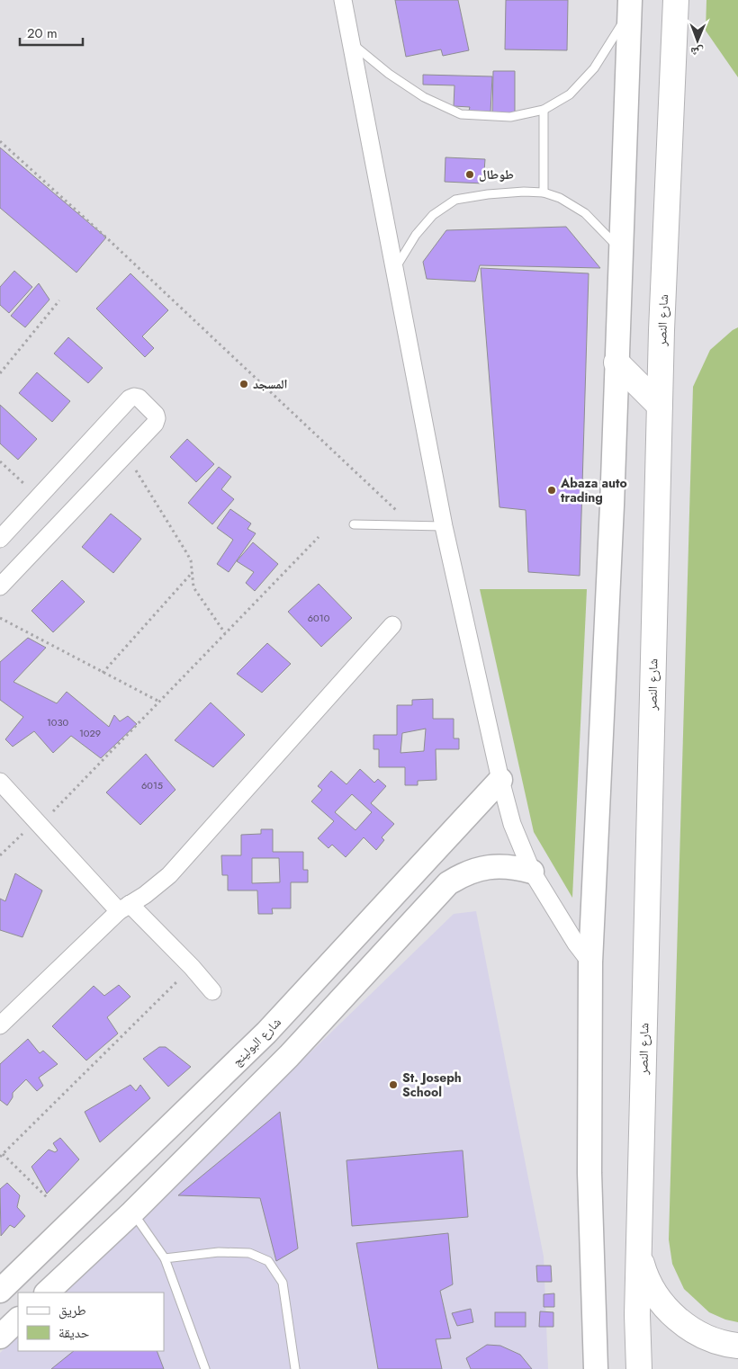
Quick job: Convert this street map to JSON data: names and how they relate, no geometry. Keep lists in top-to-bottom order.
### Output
{
  "streets": {
    "main road": ["شارع النصر"],
    "street": ["شارع البولينج"]
  },
  "places": [
    "طوطال",
    "المسجد",
    "Abaza auto trading",
    "St. Joseph School"
  ],
  "house_numbers": [
    "6010",
    "1030",
    "1029",
    "6015"
  ],
  "legend": ["طريق", "حديقة"],
  "scale_bar": "20 m",
  "north": "bottom"
}
